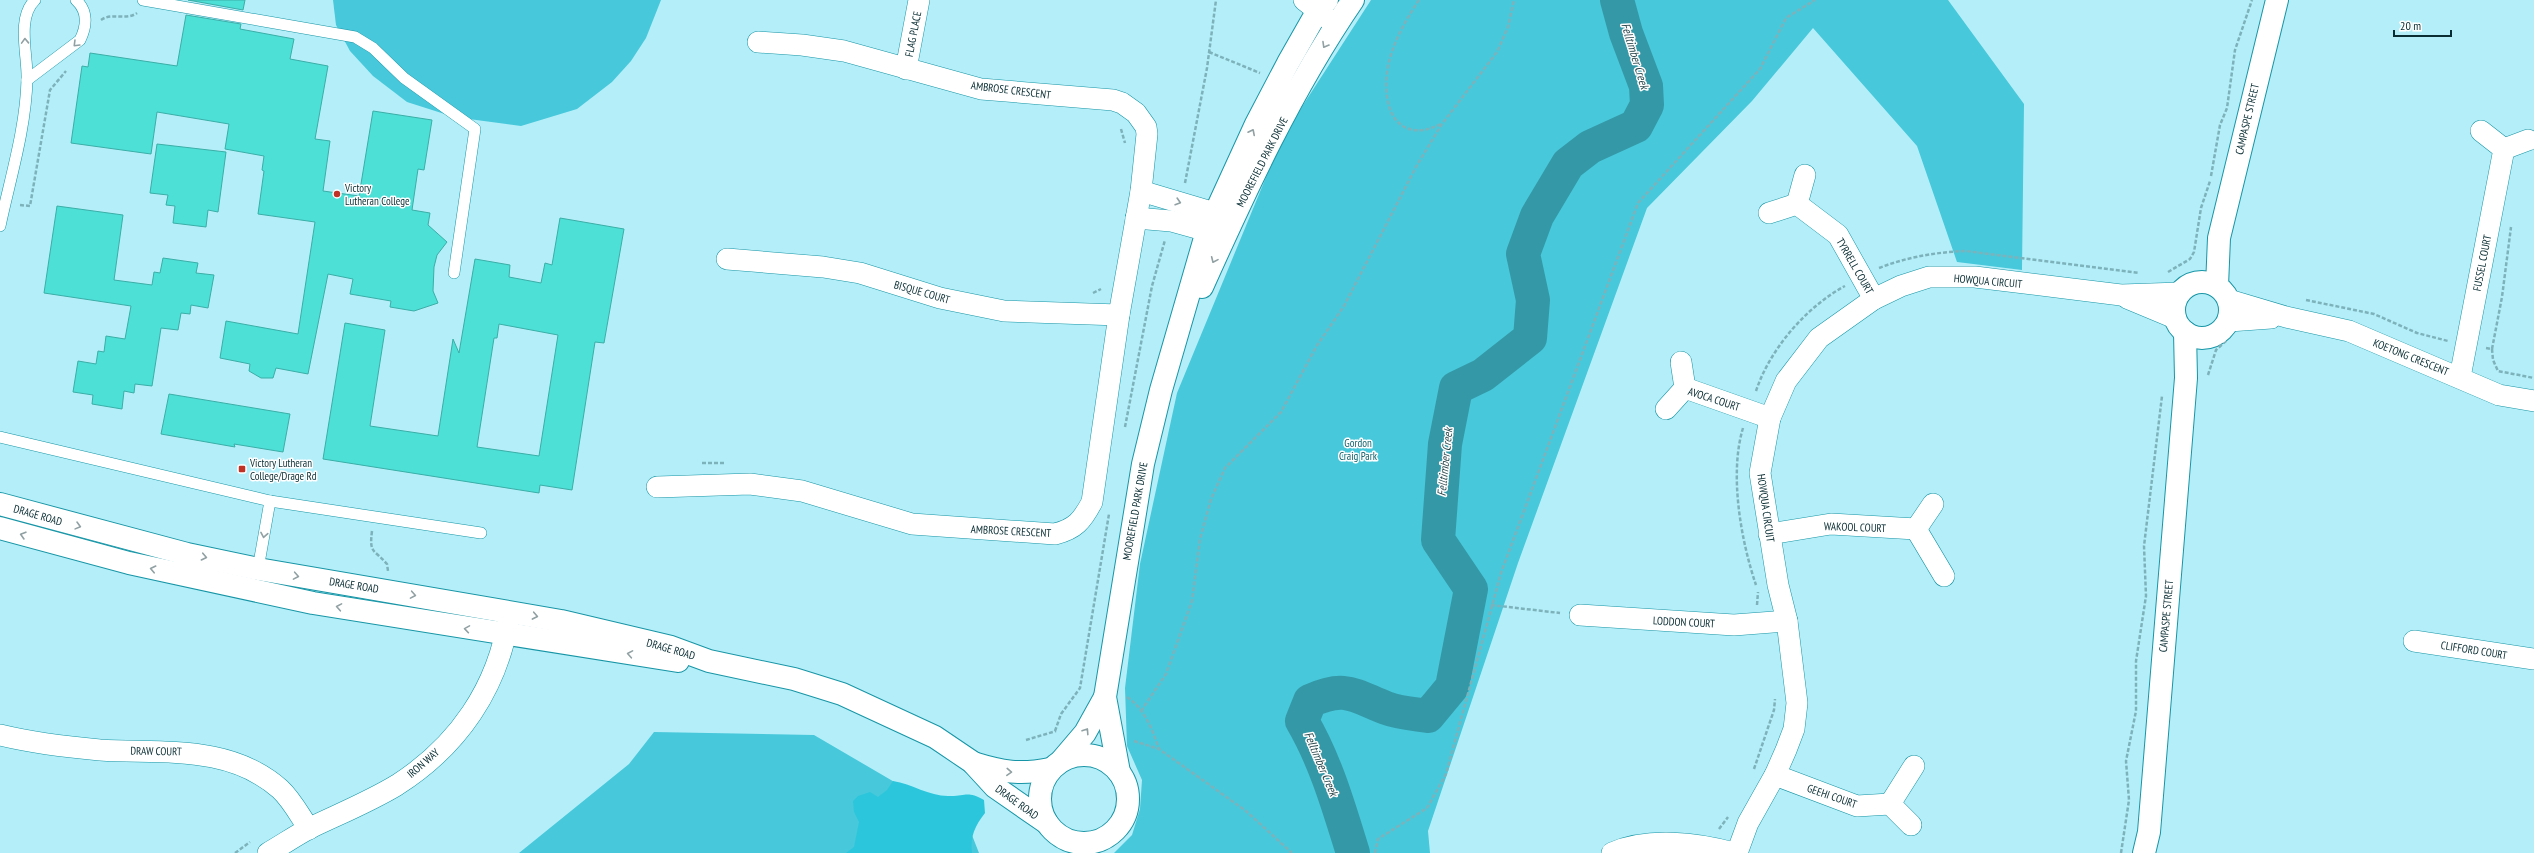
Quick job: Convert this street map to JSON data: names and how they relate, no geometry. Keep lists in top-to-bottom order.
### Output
{
  "streets": {
    "street": [
      "FLAG PLACE",
      "AMBROSE CRESCENT",
      "CAMPASPE STREET",
      "MOOREFIELD PARK DRIVE",
      "FUSSEL COURT",
      "TYRRELL COURT",
      "HOWQUA CIRCUIT",
      "BISQUE COURT",
      "KOETONG CRESCENT",
      "AVOCA COURT",
      "DRAGE ROAD",
      "WAKOOL COURT",
      "LODDON COURT",
      "CLIFFORD COURT",
      "DRAW COURT",
      "IRON WAY",
      "GEEHI COURT"
    ]
  },
  "crossings": [
    ["FLAG PLACE", "AMBROSE CRESCENT"],
    ["AMBROSE CRESCENT", "BISQUE COURT"],
    ["CAMPASPE STREET", "HOWQUA CIRCUIT"],
    ["CAMPASPE STREET", "KOETONG CRESCENT"],
    ["FUSSEL COURT", "KOETONG CRESCENT"],
    ["TYRRELL COURT", "HOWQUA CIRCUIT"],
    ["HOWQUA CIRCUIT", "KOETONG CRESCENT"],
    ["HOWQUA CIRCUIT", "AVOCA COURT"],
    ["HOWQUA CIRCUIT", "WAKOOL COURT"],
    ["HOWQUA CIRCUIT", "LODDON COURT"],
    ["HOWQUA CIRCUIT", "GEEHI COURT"],
    ["DRAGE ROAD", "IRON WAY"],
    ["DRAW COURT", "IRON WAY"]
  ],
  "water": ["Felltimber Creek"],
  "parks": ["Gordon Craig Park"],
  "places": {
    "other": ["Victory Lutheran College"],
    "transit": ["Victory Lutheran College/Drage Rd"]
  },
  "scale_bar": "20 m"
}
